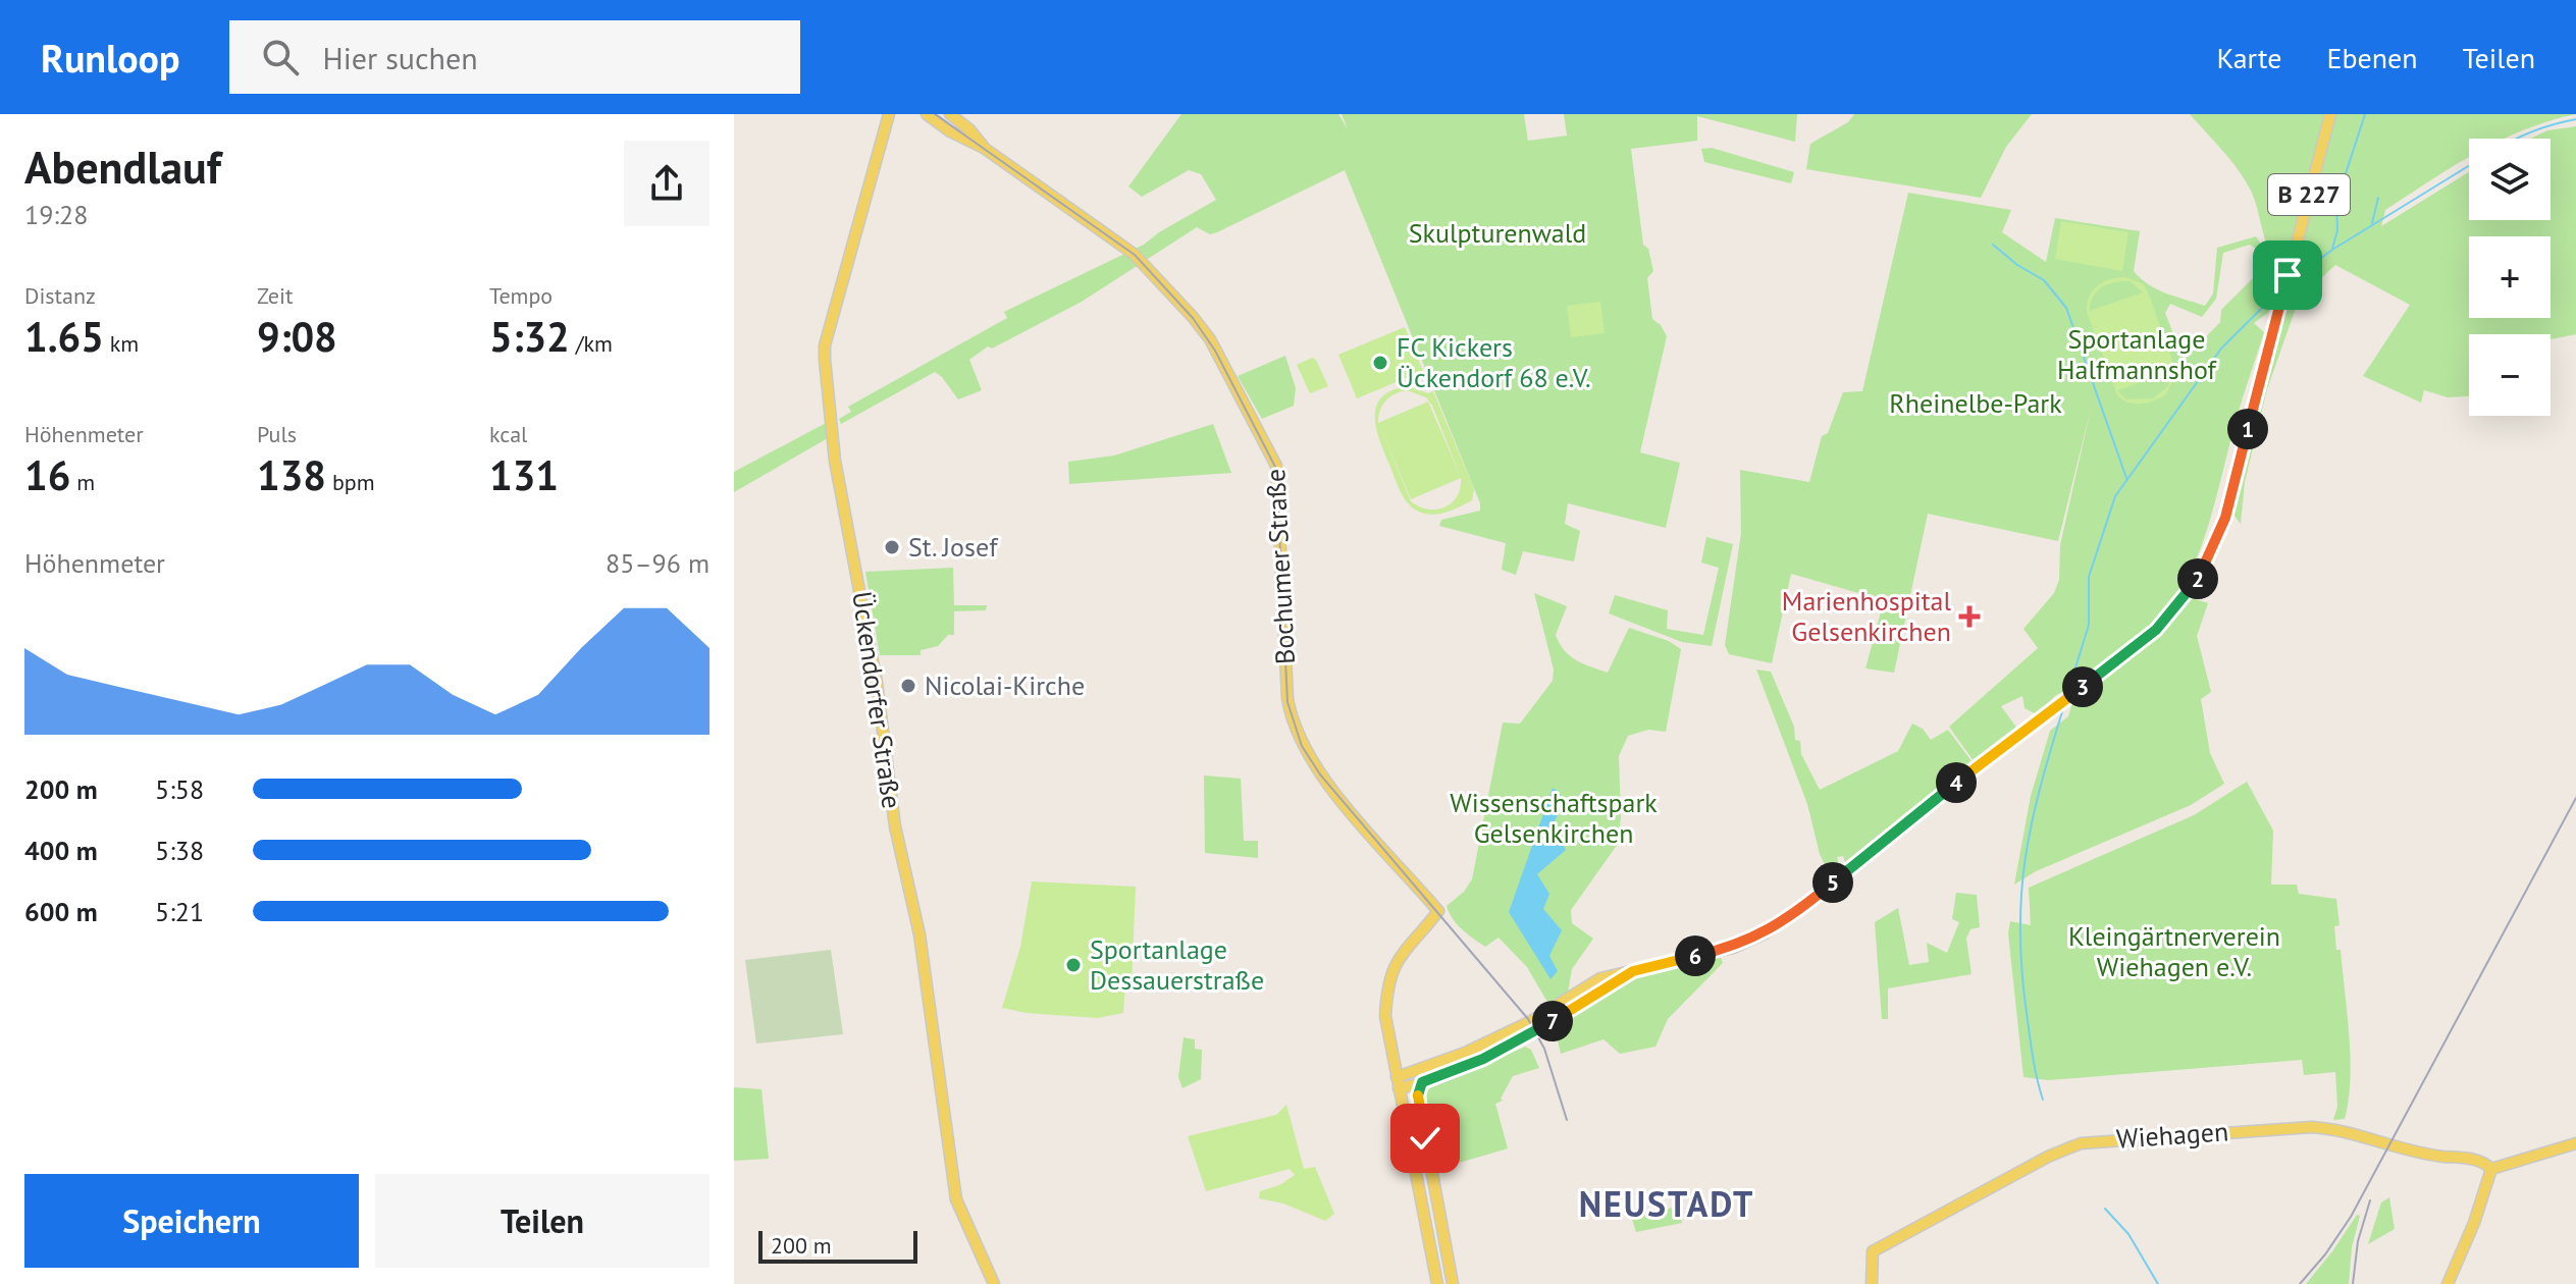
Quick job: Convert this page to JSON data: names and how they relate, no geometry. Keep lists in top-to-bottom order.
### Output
{
  "streets": {
    "main road": [
      "B 227",
      "Bochumer Straße",
      "Ückendorfer Straße",
      "Wiehagen"
    ]
  },
  "crossings": [
    ["B 227", "Bochumer Straße"]
  ],
  "districts": ["NEUSTADT"],
  "parks": [
    "Skulpturenwald",
    "Sportanlage Halfmannshof",
    "Rheinelbe-Park",
    "Wissenschaftspark Gelsenkirchen",
    "Kleingärtnerverein Wiehagen e.V."
  ],
  "places": {
    "other": [
      "FC Kickers Ückendorf 68 e.V.",
      "St. Josef",
      "Nicolai-Kirche",
      "Sportanlage Dessauerstraße"
    ],
    "health": ["Marienhospital Gelsenkirchen"]
  },
  "scale_bar": "200 m",
  "page": {
    "header": "Runloop",
    "search": "Hier suchen",
    "nav": ["Karte", "Ebenen", "Teilen"],
    "heading": ["Abendlauf", "19:28"],
    "map_buttons": ["+", "−"],
    "stats": [
      ["Distanz", "1.65 km"],
      ["Zeit", "9:08"],
      ["Tempo", "5:32 /km"],
      ["Höhenmeter", "16 m"],
      ["Puls", "138 bpm"],
      ["kcal", "131"]
    ],
    "pins": [
      "1",
      "2",
      "3",
      "4",
      "5",
      "6",
      "7"
    ],
    "chart": ["Höhenmeter", "85–96 m"],
    "list": [
      {
        "name": "200 m",
        "note": "5:58"
      },
      {
        "name": "400 m",
        "note": "5:38"
      },
      {
        "name": "600 m",
        "note": "5:21"
      }
    ],
    "buttons": ["Speichern", "Teilen"],
    "scale": "200 m"
  }
}
